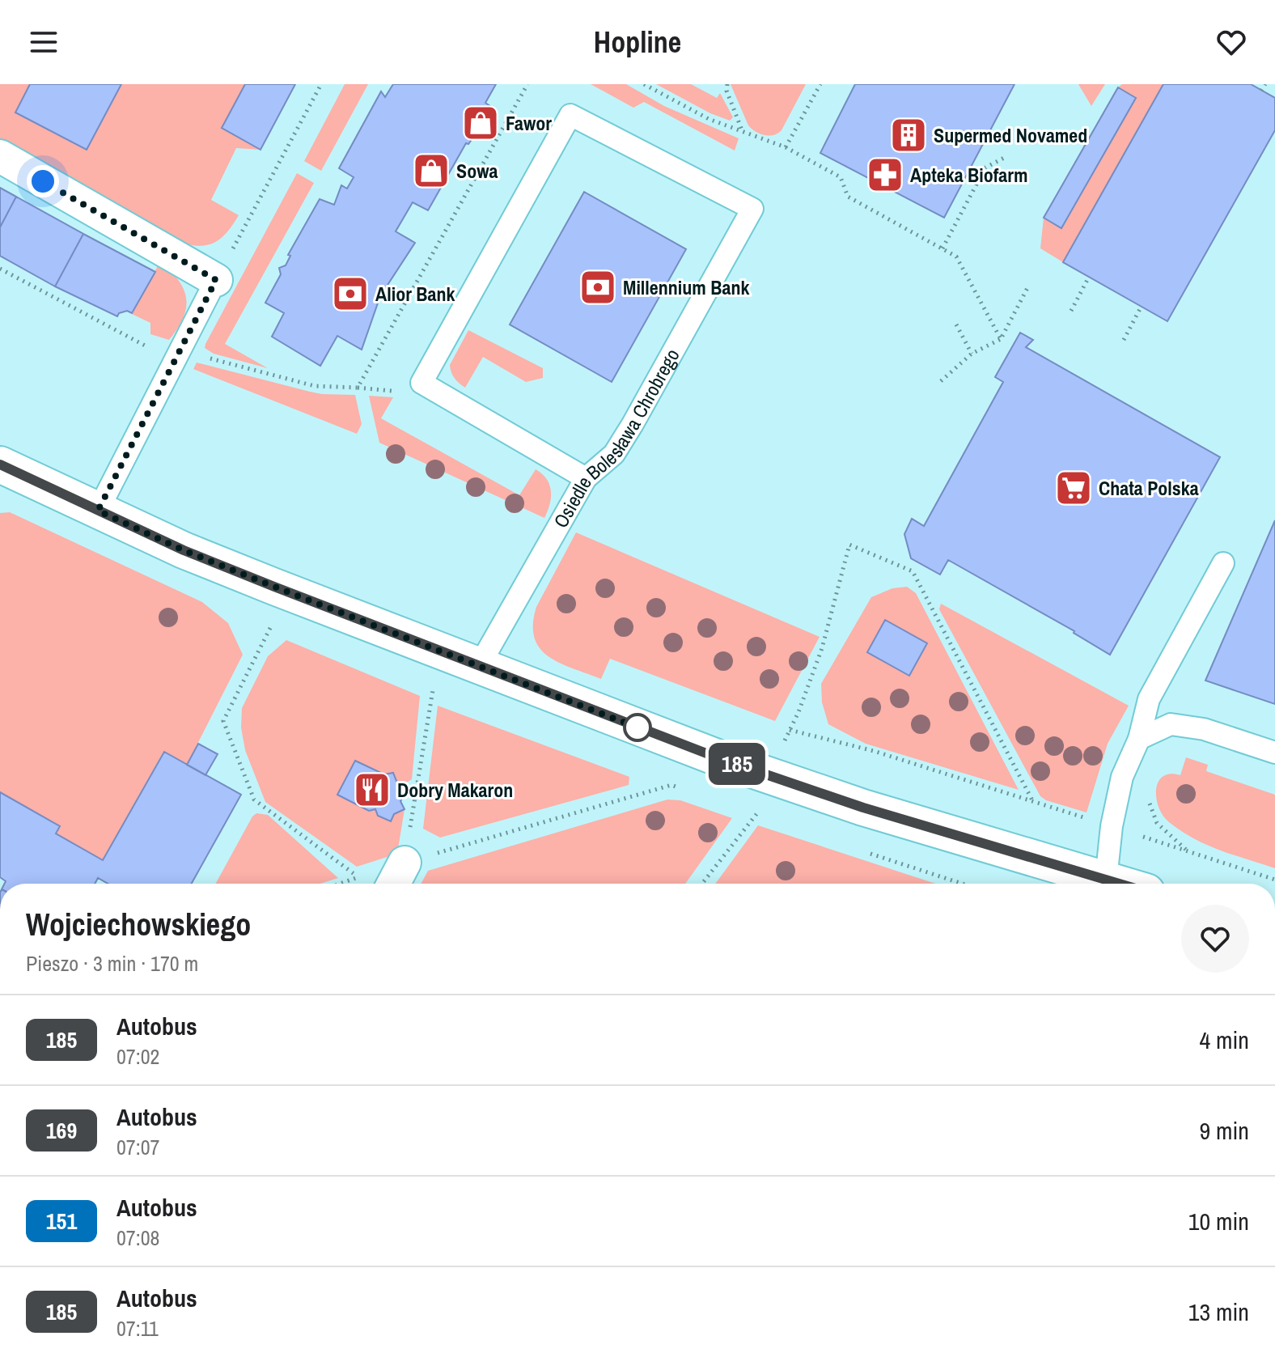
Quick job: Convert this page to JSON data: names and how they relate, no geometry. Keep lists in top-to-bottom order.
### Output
{
  "streets": {
    "lane": ["Osiedle Bolesława Chrobrego"]
  },
  "places": {
    "shop": ["Fawor", "Sowa"],
    "building": ["Supermed Novamed"],
    "pharmacy": ["Apteka Biofarm"],
    "bank": ["Millennium Bank", "Alior Bank"],
    "supermarket": ["Chata Polska"],
    "restaurant": ["Dobry Makaron"]
  },
  "lines": ["bus line 185"],
  "page": {
    "header": "Hopline",
    "on_map": "185",
    "heading": ["Wojciechowskiego", "Pieszo · 3 min · 170 m"],
    "list": [
      {
        "mark": "185",
        "name": "Autobus",
        "note": "07:02",
        "value": "4 min"
      },
      {
        "mark": "169",
        "name": "Autobus",
        "note": "07:07",
        "value": "9 min"
      },
      {
        "mark": "151",
        "name": "Autobus",
        "note": "07:08",
        "value": "10 min"
      },
      {
        "mark": "185",
        "name": "Autobus",
        "note": "07:11",
        "value": "13 min"
      }
    ]
  }
}
